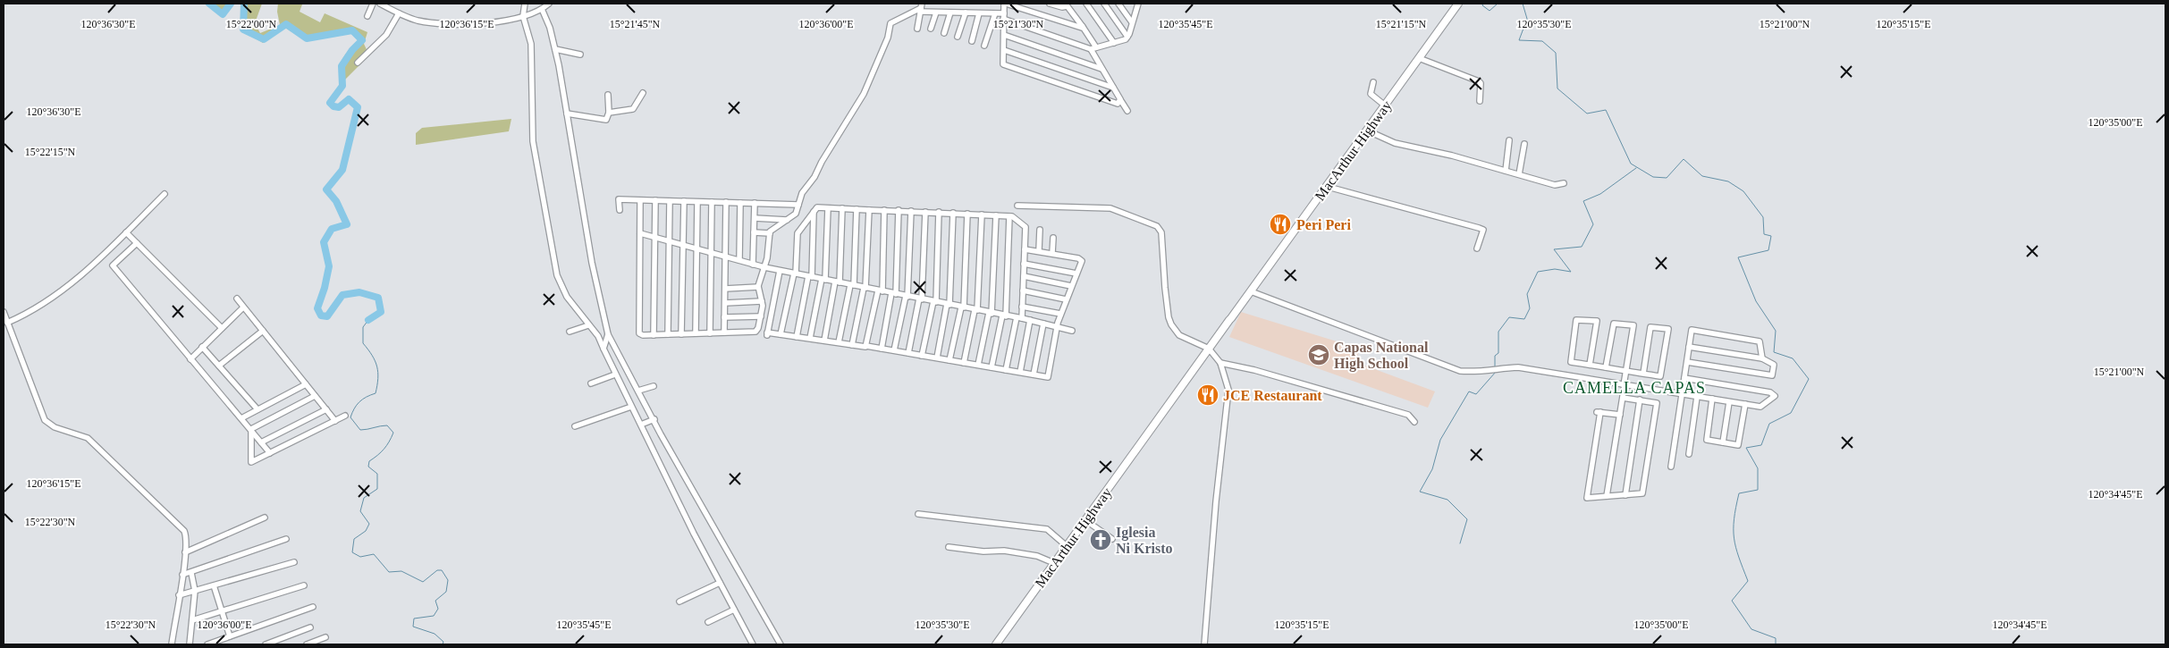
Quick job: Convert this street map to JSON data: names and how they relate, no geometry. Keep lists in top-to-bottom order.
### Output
{
  "streets": {
    "highway": ["MacArthur Highway"]
  },
  "districts": ["CAMELLA CAPAS"],
  "places": {
    "restaurant": ["Peri Peri", "JCE Restaurant"],
    "school or university": ["Capas National High School"],
    "church": ["Iglesia Ni Kristo"]
  },
  "coordinates": [
    "15°21'45\"N",
    "15°21'30\"N",
    "15°21'15\"N",
    "15°22'00\"N",
    "15°21'00\"N",
    "120°36'00\"E",
    "120°36'30\"E",
    "120°36'15\"E",
    "120°35'45\"E",
    "120°35'30\"E",
    "120°35'15\"E",
    "120°35'00\"E",
    "15°22'15\"N",
    "120°34'45\"E",
    "15°22'30\"N"
  ]
}
